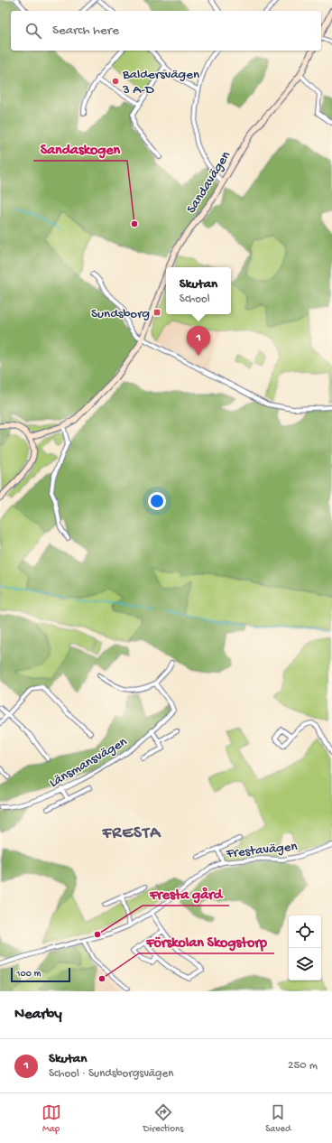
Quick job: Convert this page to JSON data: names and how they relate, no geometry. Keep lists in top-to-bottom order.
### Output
{
  "streets": {
    "street": ["Sandavägen", "Länsmansvägen", "Frestavägen"]
  },
  "districts": ["FRESTA"],
  "places": {
    "other": [
      "Baldersvägen 3 A-D",
      "Sandaskogen",
      "Fresta gård",
      "Förskolan Skogstorp"
    ],
    "transit": ["Sundsborg"]
  },
  "scale_bar": "100 m",
  "page": {
    "search": "Search here",
    "popup": ["Skutan", "School"],
    "pins": "1",
    "scale": "100 m",
    "heading": "Nearby",
    "list": [
      {
        "mark": "1",
        "name": "Skutan",
        "note": "School · Sundsborgsvägen",
        "value": "250 m"
      }
    ],
    "nav": ["Map", "Directions", "Saved"]
  }
}
